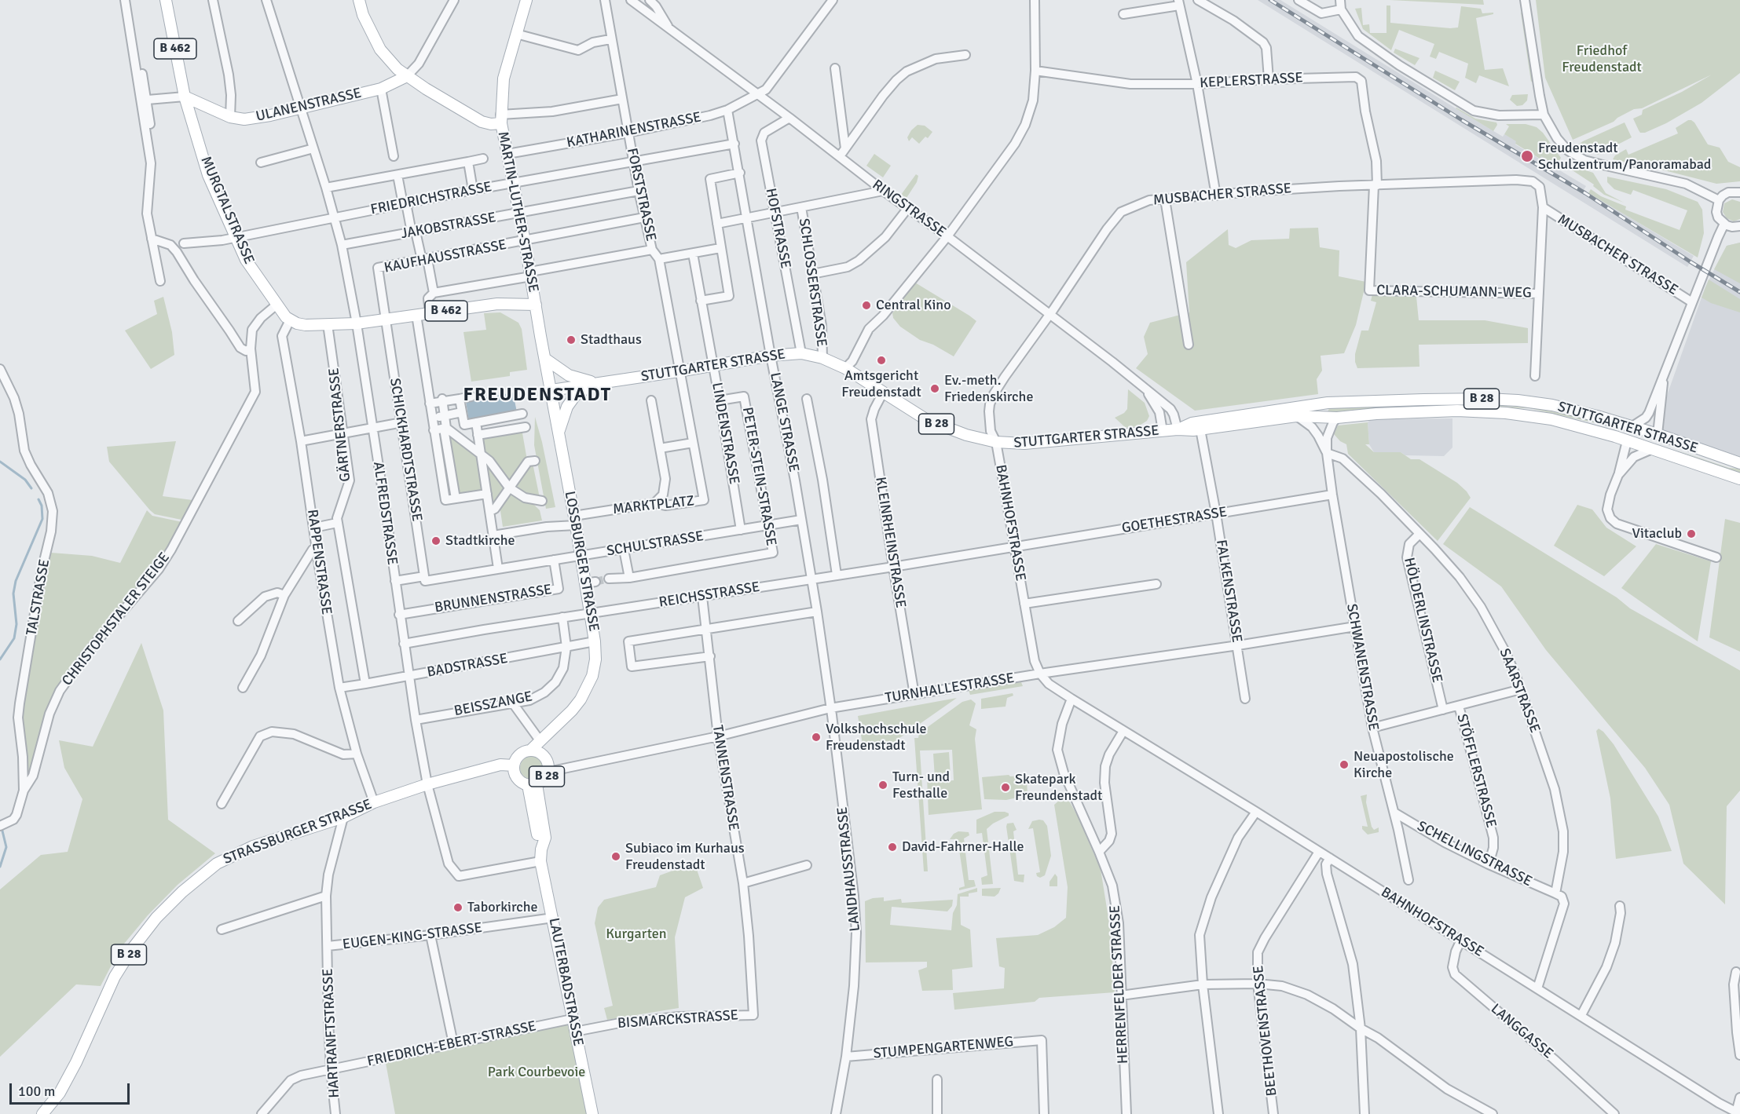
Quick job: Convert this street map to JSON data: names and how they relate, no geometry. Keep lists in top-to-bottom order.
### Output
{
  "streets": {
    "main road": [
      "B 462",
      "ULANENSTRASSE",
      "MURGTALSTRASSE",
      "MARTIN-LUTHER-STRASSE",
      "STUTTGARTER STRASSE",
      "B 28",
      "LOSSBURGER STRASSE",
      "STRASSBURGER STRASSE",
      "LAUTERBADSTRASSE"
    ],
    "street": [
      "KEPLERSTRASSE",
      "KATHARINENSTRASSE",
      "FORSTSTRASSE",
      "MUSBACHER STRASSE",
      "FRIEDRICHSTRASSE",
      "RINGSTRASSE",
      "JAKOBSTRASSE",
      "HOFSTRASSE",
      "KAUFHAUSSTRASSE",
      "SCHLOSSERSTRASSE",
      "CLARA-SCHUMANN-WEG",
      "LANGE STRASSE",
      "GÄRTNERSTRASSE",
      "LINDENSTRASSE",
      "SCHICKHARDTSTRASSE",
      "PETER-STEIN-STRASSE",
      "MARKTPLATZ",
      "ALFREDSTRASSE",
      "GOETHESTRASSE",
      "BAHNHOFSTRASSE",
      "KLEINRHEINSTRASSE",
      "SCHULSTRASSE",
      "RAPPENSTRASSE",
      "FALKENSTRASSE",
      "REICHSSTRASSE",
      "TALSTRASSE",
      "BRUNNENSTRASSE",
      "CHRISTOPHSTALER STEIGE",
      "HÖLDERLINSTRASSE",
      "BADSTRASSE",
      "SCHWANENSTRASSE",
      "TURNHALLESTRASSE",
      "SAARSTRASSE",
      "BEISSZANGE",
      "STÖFFLERSTRASSE",
      "TANNENSTRASSE",
      "SCHELLINGSTRASSE",
      "LANDHAUSSTRASSE",
      "EUGEN-KING-STRASSE",
      "HERRENFELDER STRASSE",
      "BISMARCKSTRASSE",
      "BEETHOVENSTRASSE",
      "LANGGASSE",
      "HARTRANFTSTRASSE",
      "FRIEDRICH-EBERT-STRASSE",
      "STUMPENGARTENWEG"
    ]
  },
  "crossings": [
    ["B 462", "MURGTALSTRASSE"],
    ["B 462", "MARTIN-LUTHER-STRASSE"],
    ["B 462", "KAUFHAUSSTRASSE"],
    ["B 462", "GÄRTNERSTRASSE"],
    ["B 462", "SCHICKHARDTSTRASSE"],
    ["B 462", "ALFREDSTRASSE"],
    ["B 462", "RAPPENSTRASSE"],
    ["KEPLERSTRASSE", "MUSBACHER STRASSE"],
    ["KEPLERSTRASSE", "CLARA-SCHUMANN-WEG"],
    ["ULANENSTRASSE", "MURGTALSTRASSE"],
    ["ULANENSTRASSE", "ALFREDSTRASSE"],
    ["KATHARINENSTRASSE", "FORSTSTRASSE"],
    ["KATHARINENSTRASSE", "RINGSTRASSE"],
    ["KATHARINENSTRASSE", "MARTIN-LUTHER-STRASSE"],
    ["KATHARINENSTRASSE", "LANGE STRASSE"],
    ["FORSTSTRASSE", "FRIEDRICHSTRASSE"],
    ["FORSTSTRASSE", "JAKOBSTRASSE"],
    ["FORSTSTRASSE", "KAUFHAUSSTRASSE"],
    ["FORSTSTRASSE", "MARKTPLATZ"],
    ["MUSBACHER STRASSE", "RINGSTRASSE"],
    ["MUSBACHER STRASSE", "STUTTGARTER STRASSE"],
    ["MUSBACHER STRASSE", "BAHNHOFSTRASSE"],
    ["FRIEDRICHSTRASSE", "MURGTALSTRASSE"],
    ["FRIEDRICHSTRASSE", "MARTIN-LUTHER-STRASSE"],
    ["FRIEDRICHSTRASSE", "LANGE STRASSE"],
    ["FRIEDRICHSTRASSE", "ALFREDSTRASSE"],
    ["RINGSTRASSE", "HOFSTRASSE"],
    ["RINGSTRASSE", "STUTTGARTER STRASSE"],
    ["MURGTALSTRASSE", "RAPPENSTRASSE"],
    ["MURGTALSTRASSE", "CHRISTOPHSTALER STEIGE"],
    ["MARTIN-LUTHER-STRASSE", "JAKOBSTRASSE"],
    ["MARTIN-LUTHER-STRASSE", "KAUFHAUSSTRASSE"],
    ["MARTIN-LUTHER-STRASSE", "STUTTGARTER STRASSE"],
    ["MARTIN-LUTHER-STRASSE", "LOSSBURGER STRASSE"],
    ["JAKOBSTRASSE", "ALFREDSTRASSE"],
    ["HOFSTRASSE", "STUTTGARTER STRASSE"],
    ["KAUFHAUSSTRASSE", "SCHICKHARDTSTRASSE"],
    ["SCHLOSSERSTRASSE", "STUTTGARTER STRASSE"],
    ["STUTTGARTER STRASSE", "B 28"],
    ["STUTTGARTER STRASSE", "LANGE STRASSE"],
    ["STUTTGARTER STRASSE", "LINDENSTRASSE"],
    ["STUTTGARTER STRASSE", "MARKTPLATZ"],
    ["STUTTGARTER STRASSE", "BAHNHOFSTRASSE"],
    ["STUTTGARTER STRASSE", "KLEINRHEINSTRASSE"],
    ["STUTTGARTER STRASSE", "LOSSBURGER STRASSE"],
    ["STUTTGARTER STRASSE", "FALKENSTRASSE"],
    ["STUTTGARTER STRASSE", "SCHWANENSTRASSE"],
    ["B 28", "LOSSBURGER STRASSE"],
    ["B 28", "SCHWANENSTRASSE"],
    ["B 28", "TURNHALLESTRASSE"],
    ["B 28", "STRASSBURGER STRASSE"],
    ["B 28", "LAUTERBADSTRASSE"],
    ["LANGE STRASSE", "SCHULSTRASSE"],
    ["LANGE STRASSE", "REICHSSTRASSE"],
    ["LANGE STRASSE", "TURNHALLESTRASSE"],
    ["LANGE STRASSE", "LANDHAUSSTRASSE"],
    ["GÄRTNERSTRASSE", "BADSTRASSE"],
    ["LINDENSTRASSE", "PETER-STEIN-STRASSE"],
    ["LINDENSTRASSE", "SCHULSTRASSE"],
    ["SCHICKHARDTSTRASSE", "SCHULSTRASSE"],
    ["PETER-STEIN-STRASSE", "SCHULSTRASSE"],
    ["MARKTPLATZ", "LOSSBURGER STRASSE"],
    ["ALFREDSTRASSE", "SCHULSTRASSE"],
    ["ALFREDSTRASSE", "REICHSSTRASSE"],
    ["ALFREDSTRASSE", "BRUNNENSTRASSE"],
    ["ALFREDSTRASSE", "BADSTRASSE"],
    ["ALFREDSTRASSE", "BEISSZANGE"],
    ["ALFREDSTRASSE", "STRASSBURGER STRASSE"],
    ["ALFREDSTRASSE", "LAUTERBADSTRASSE"],
    ["GOETHESTRASSE", "BAHNHOFSTRASSE"],
    ["GOETHESTRASSE", "FALKENSTRASSE"],
    ["GOETHESTRASSE", "REICHSSTRASSE"],
    ["GOETHESTRASSE", "SCHWANENSTRASSE"],
    ["BAHNHOFSTRASSE", "REICHSSTRASSE"],
    ["BAHNHOFSTRASSE", "TURNHALLESTRASSE"],
    ["BAHNHOFSTRASSE", "SAARSTRASSE"],
    ["BAHNHOFSTRASSE", "HERRENFELDER STRASSE"],
    ["BAHNHOFSTRASSE", "BEETHOVENSTRASSE"],
    ["BAHNHOFSTRASSE", "LANGGASSE"],
    ["KLEINRHEINSTRASSE", "REICHSSTRASSE"],
    ["KLEINRHEINSTRASSE", "TURNHALLESTRASSE"],
    ["SCHULSTRASSE", "LOSSBURGER STRASSE"],
    ["SCHULSTRASSE", "BRUNNENSTRASSE"],
    ["LOSSBURGER STRASSE", "REICHSSTRASSE"],
    ["LOSSBURGER STRASSE", "BADSTRASSE"],
    ["LOSSBURGER STRASSE", "TURNHALLESTRASSE"],
    ["LOSSBURGER STRASSE", "STRASSBURGER STRASSE"],
    ["LOSSBURGER STRASSE", "LAUTERBADSTRASSE"],
    ["RAPPENSTRASSE", "BADSTRASSE"],
    ["RAPPENSTRASSE", "STRASSBURGER STRASSE"],
    ["FALKENSTRASSE", "TURNHALLESTRASSE"],
    ["REICHSSTRASSE", "BEISSZANGE"],
    ["REICHSSTRASSE", "TANNENSTRASSE"],
    ["TALSTRASSE", "CHRISTOPHSTALER STEIGE"],
    ["HÖLDERLINSTRASSE", "SAARSTRASSE"],
    ["BADSTRASSE", "BEISSZANGE"],
    ["SCHWANENSTRASSE", "TURNHALLESTRASSE"],
    ["SCHWANENSTRASSE", "SAARSTRASSE"],
    ["SCHWANENSTRASSE", "SCHELLINGSTRASSE"],
    ["TURNHALLESTRASSE", "TANNENSTRASSE"],
    ["TURNHALLESTRASSE", "STRASSBURGER STRASSE"],
    ["TURNHALLESTRASSE", "LANDHAUSSTRASSE"],
    ["TURNHALLESTRASSE", "LAUTERBADSTRASSE"],
    ["SAARSTRASSE", "SCHELLINGSTRASSE"],
    ["STÖFFLERSTRASSE", "SCHELLINGSTRASSE"],
    ["TANNENSTRASSE", "BISMARCKSTRASSE"],
    ["STRASSBURGER STRASSE", "LAUTERBADSTRASSE"],
    ["STRASSBURGER STRASSE", "HARTRANFTSTRASSE"],
    ["LANDHAUSSTRASSE", "STUMPENGARTENWEG"],
    ["EUGEN-KING-STRASSE", "LAUTERBADSTRASSE"],
    ["EUGEN-KING-STRASSE", "HARTRANFTSTRASSE"],
    ["LAUTERBADSTRASSE", "BISMARCKSTRASSE"],
    ["LAUTERBADSTRASSE", "FRIEDRICH-EBERT-STRASSE"],
    ["HARTRANFTSTRASSE", "FRIEDRICH-EBERT-STRASSE"]
  ],
  "districts": ["FREUDENSTADT"],
  "parks": ["Friedhof Freudenstadt", "Kurgarten", "Park Courbevoie"],
  "places": [
    "Freudenstadt Schulzentrum/Panoramabad",
    "Central Kino",
    "Stadthaus",
    "Amtsgericht Freudenstadt",
    "Ev.-meth. Friedenskirche",
    "Vitaclub",
    "Stadtkirche",
    "Volkshochschule Freudenstadt",
    "Neuapostolische Kirche",
    "Turn- und Festhalle",
    "Skatepark Freundenstadt",
    "David-Fahrner-Halle",
    "Subiaco im Kurhaus Freudenstadt",
    "Taborkirche"
  ],
  "scale_bar": "100 m"
}
